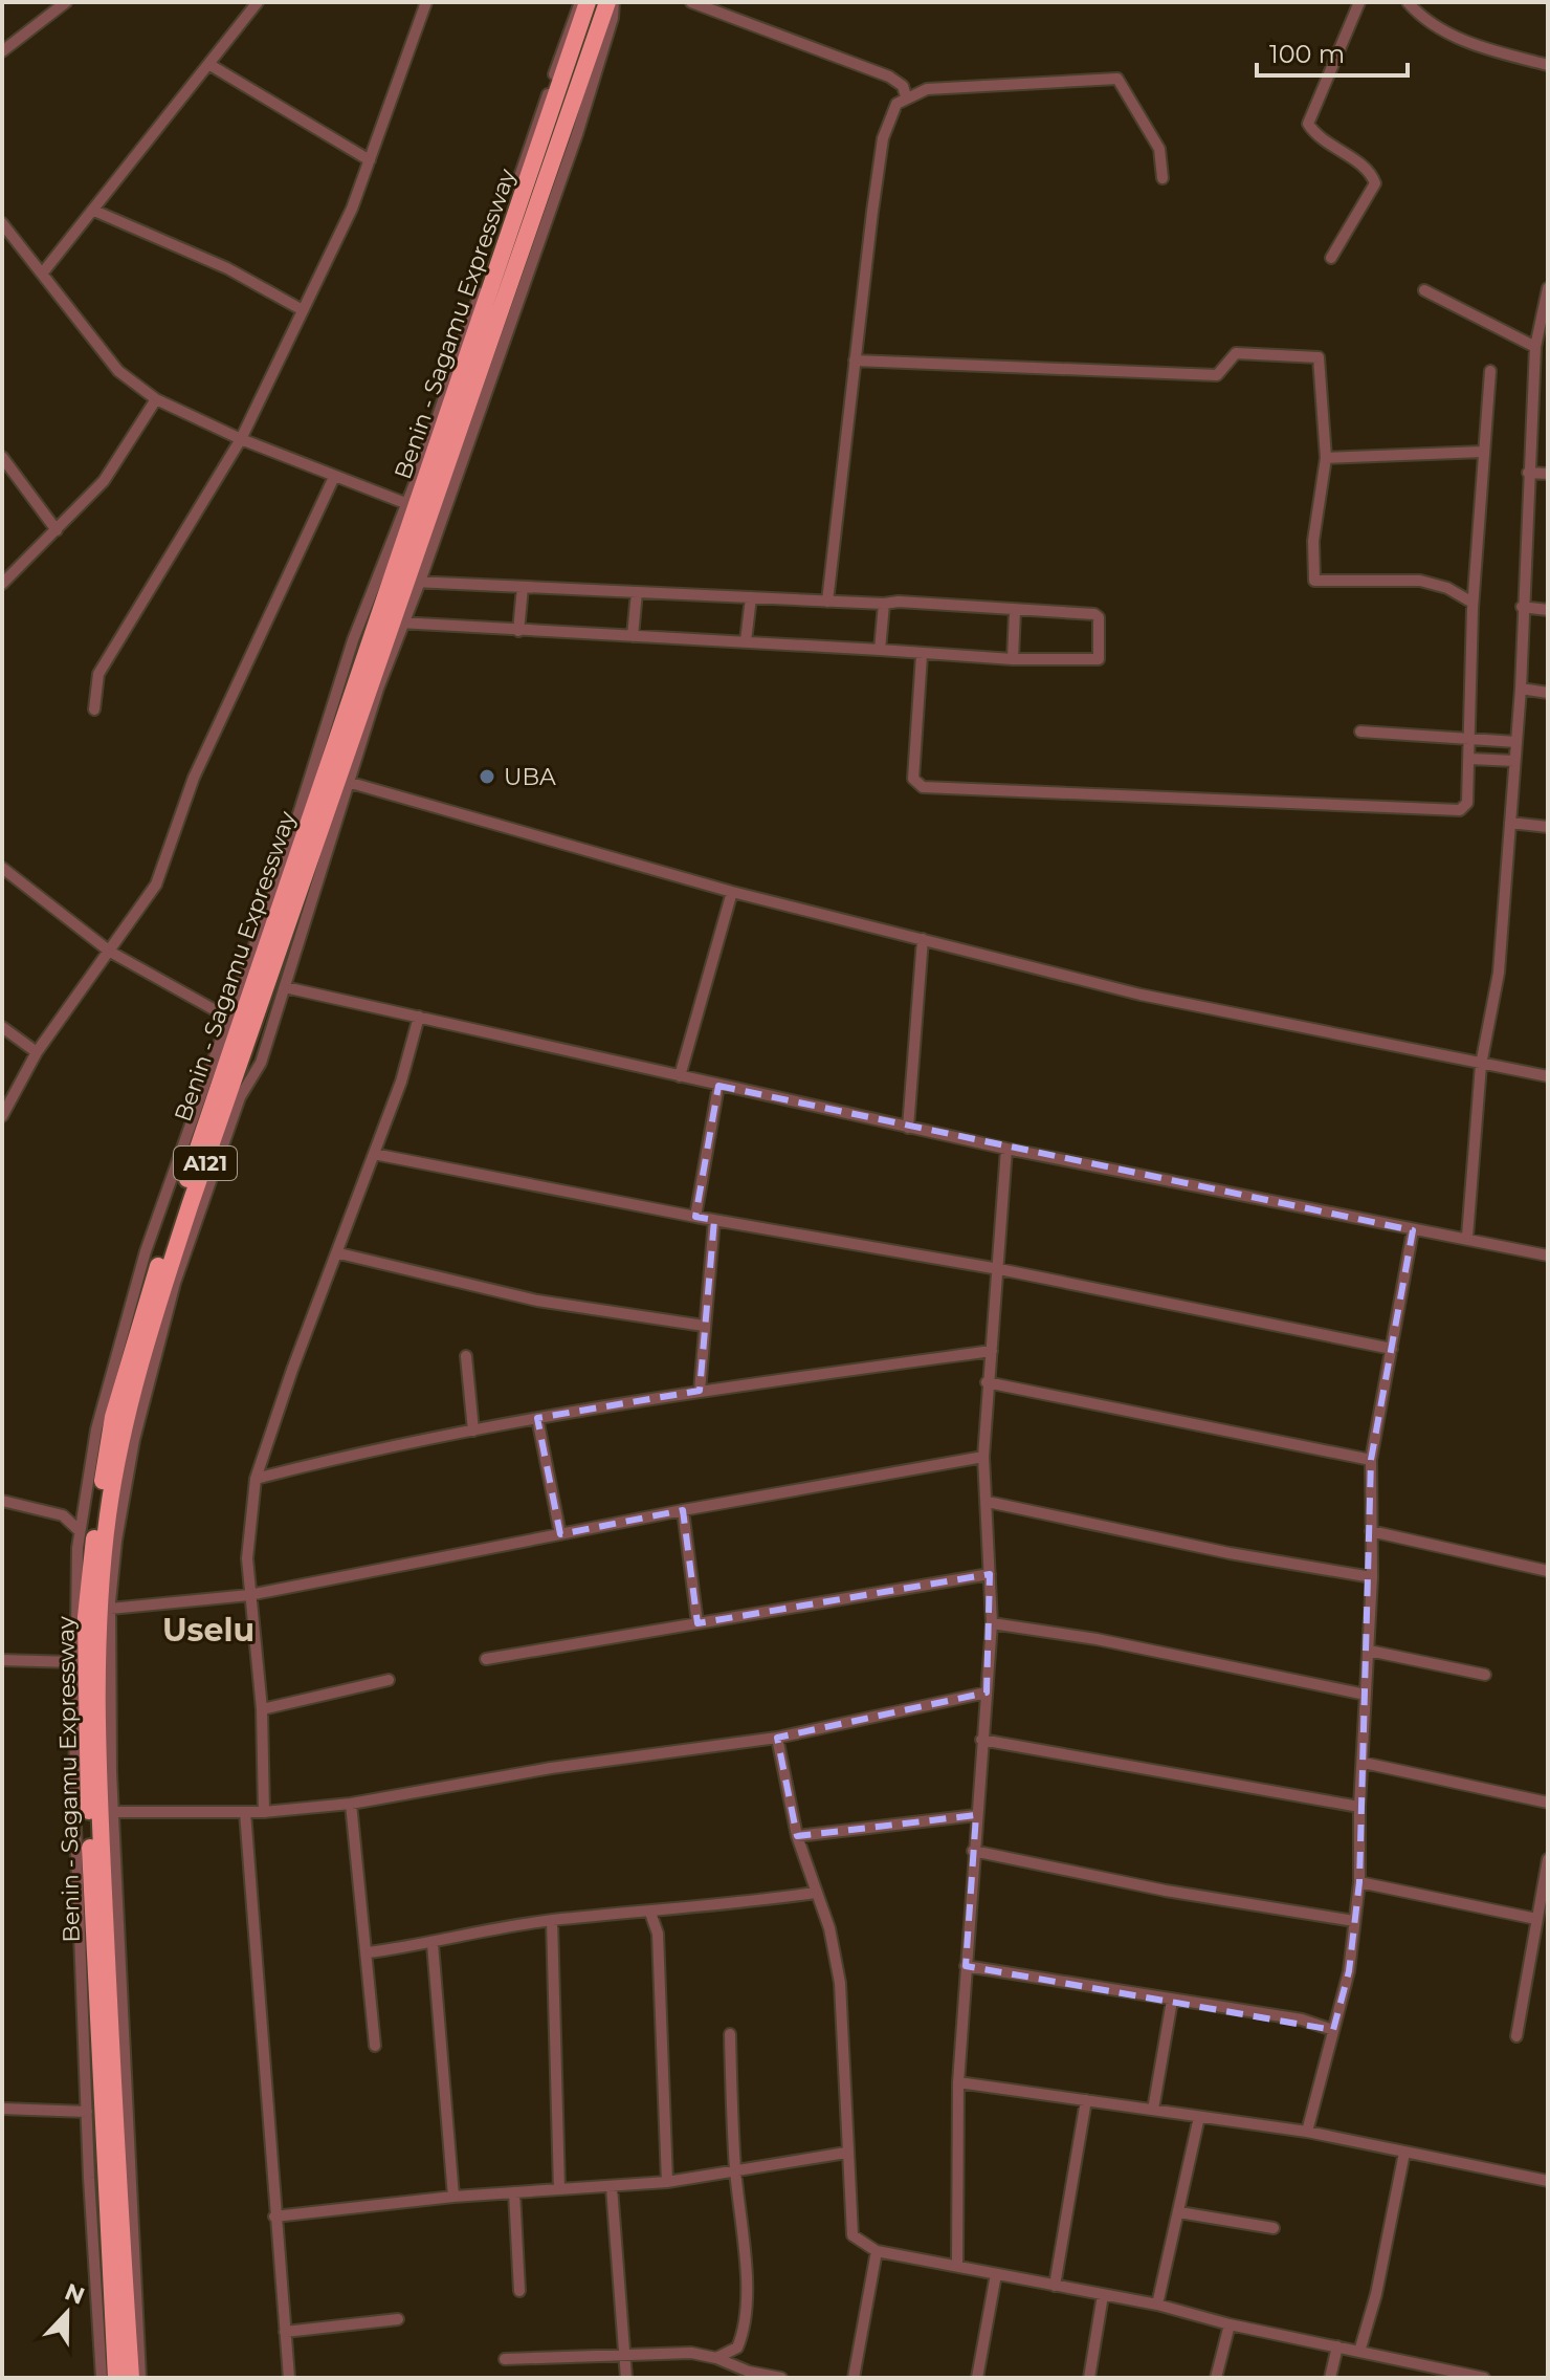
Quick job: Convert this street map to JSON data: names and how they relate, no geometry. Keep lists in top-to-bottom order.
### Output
{
  "streets": {
    "highway": ["Benin - Sagamu Expressway", "A121"]
  },
  "districts": ["Uselu"],
  "places": ["UBA"],
  "scale_bar": "100 m",
  "north": "top"
}
